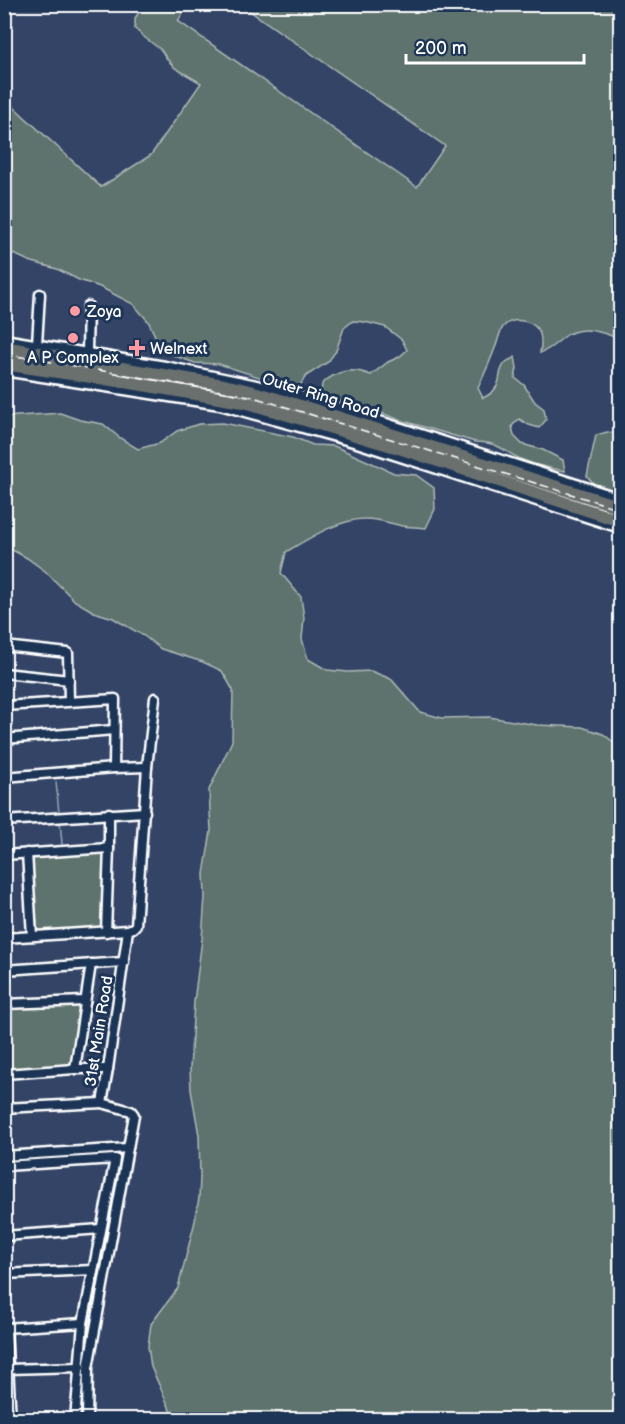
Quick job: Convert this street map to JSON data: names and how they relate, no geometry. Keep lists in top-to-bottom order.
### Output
{
  "streets": {
    "highway": ["Outer Ring Road"],
    "street": ["31st Main Road"]
  },
  "places": {
    "other": ["Zoya", "A P Complex"],
    "health": ["Welnext"]
  },
  "scale_bar": "200 m"
}
